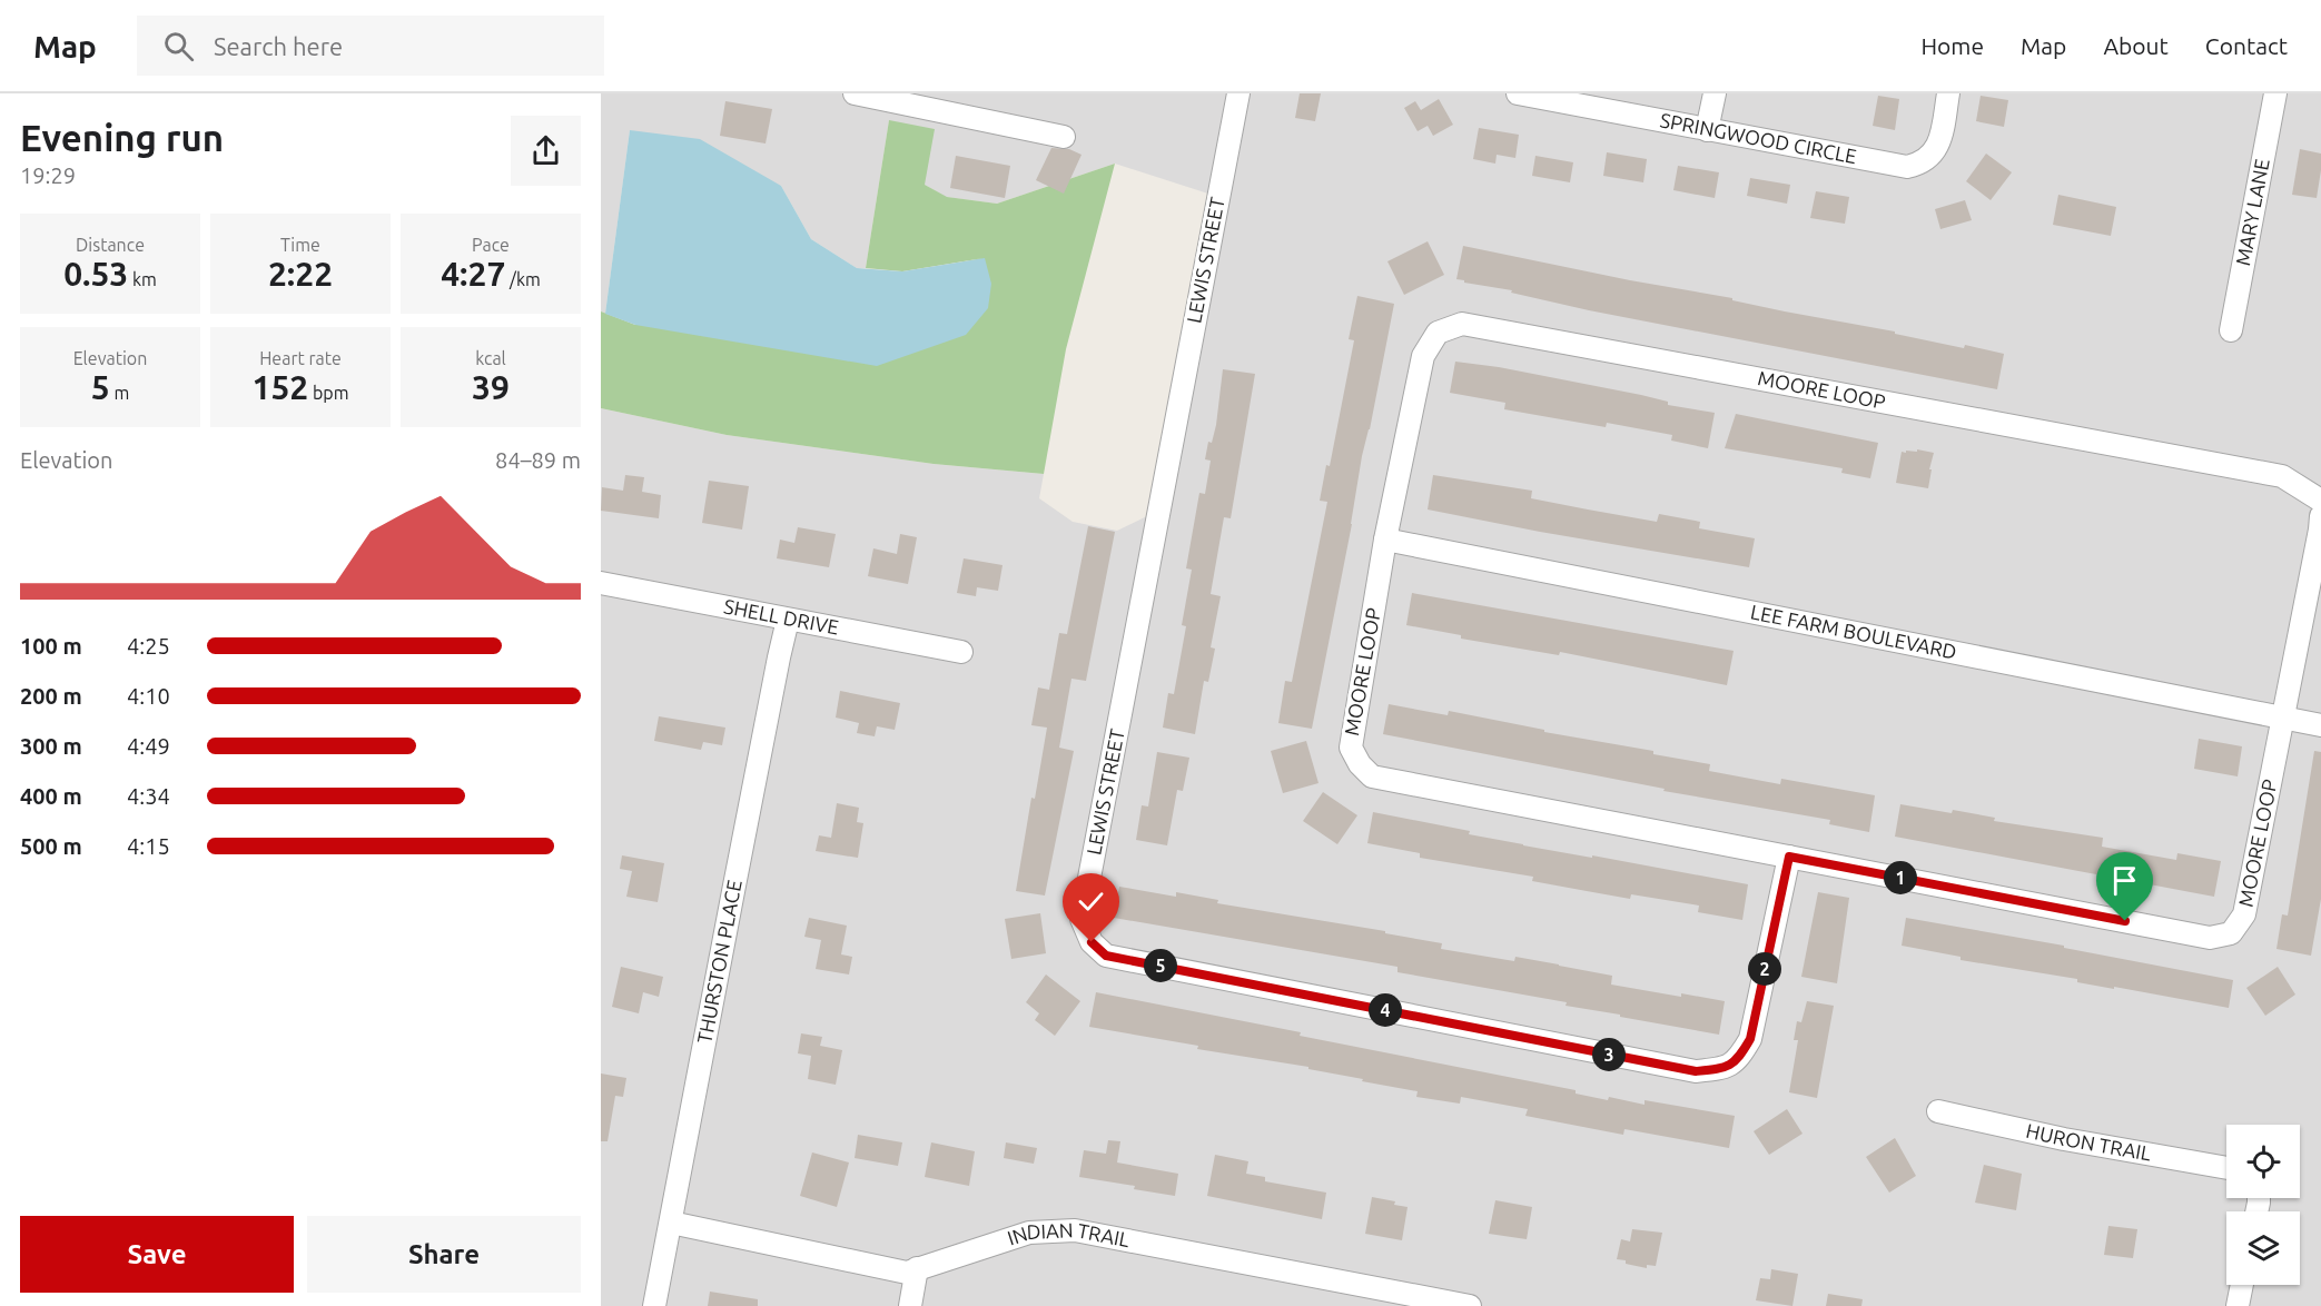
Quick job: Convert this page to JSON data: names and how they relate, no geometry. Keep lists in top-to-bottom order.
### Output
{
  "streets": {
    "street": [
      "SPRINGWOOD CIRCLE",
      "MARY LANE",
      "LEWIS STREET",
      "MOORE LOOP",
      "SHELL DRIVE",
      "LEE FARM BOULEVARD",
      "THURSTON PLACE",
      "HURON TRAIL",
      "INDIAN TRAIL"
    ]
  },
  "crossings": [
    ["LEWIS STREET", "MOORE LOOP"],
    ["MOORE LOOP", "LEE FARM BOULEVARD"],
    ["SHELL DRIVE", "THURSTON PLACE"],
    ["THURSTON PLACE", "INDIAN TRAIL"]
  ],
  "page": {
    "header": "Map",
    "search": "Search here",
    "nav": [
      "Home",
      "Map",
      "About",
      "Contact"
    ],
    "heading": ["Evening run", "19:29"],
    "stats": [
      ["Distance", "0.53 km"],
      ["Time", "2:22"],
      ["Pace", "4:27 /km"],
      ["Elevation", "5 m"],
      ["Heart rate", "152 bpm"],
      ["kcal", "39"]
    ],
    "chart": ["Elevation", "84–89 m"],
    "list": [
      {
        "name": "100 m",
        "note": "4:25"
      },
      {
        "name": "200 m",
        "note": "4:10"
      },
      {
        "name": "300 m",
        "note": "4:49"
      },
      {
        "name": "400 m",
        "note": "4:34"
      },
      {
        "name": "500 m",
        "note": "4:15"
      }
    ],
    "pins": [
      "1",
      "5",
      "2",
      "4",
      "3"
    ],
    "buttons": ["Save", "Share"]
  }
}
